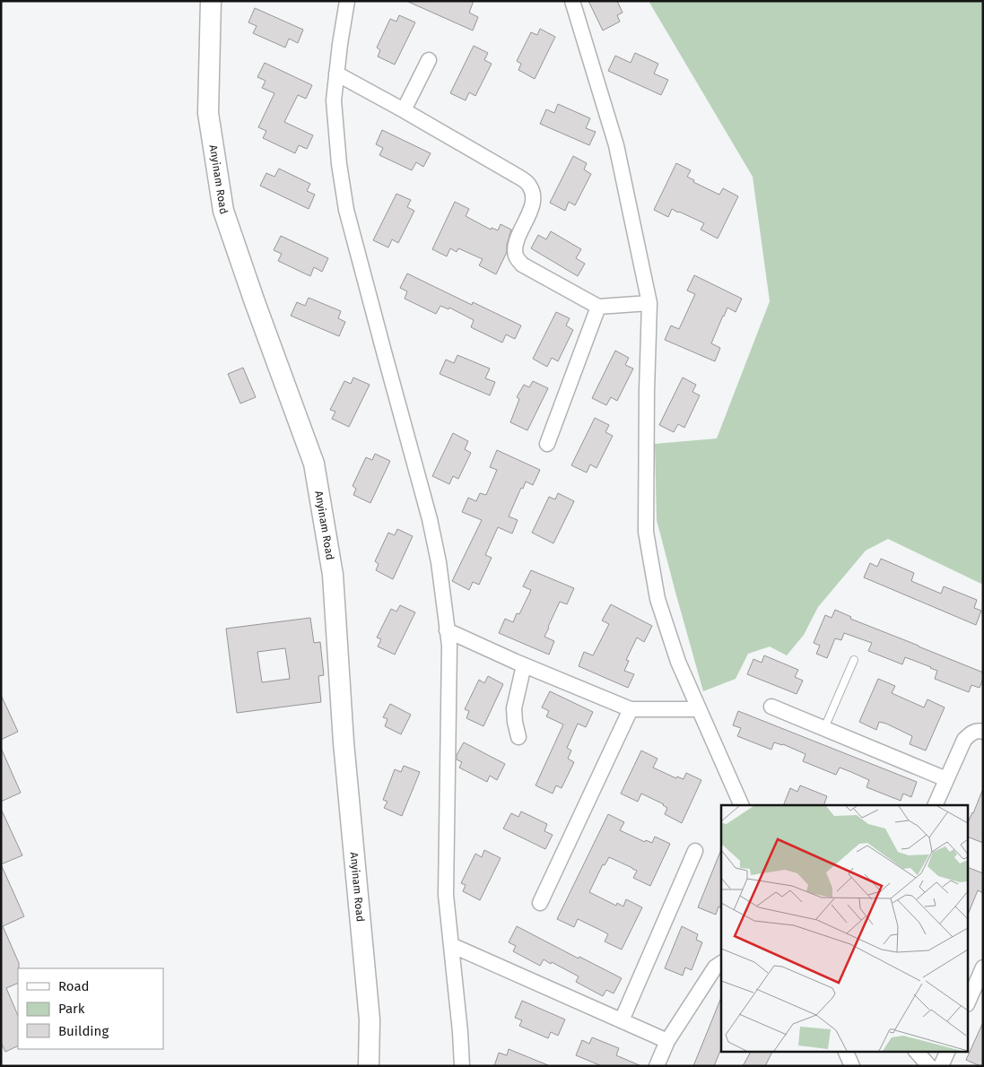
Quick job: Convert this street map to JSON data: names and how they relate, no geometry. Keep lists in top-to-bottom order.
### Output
{
  "streets": {
    "street": ["Anyinam Road"]
  },
  "legend": ["Road", "Park", "Building"]
}
